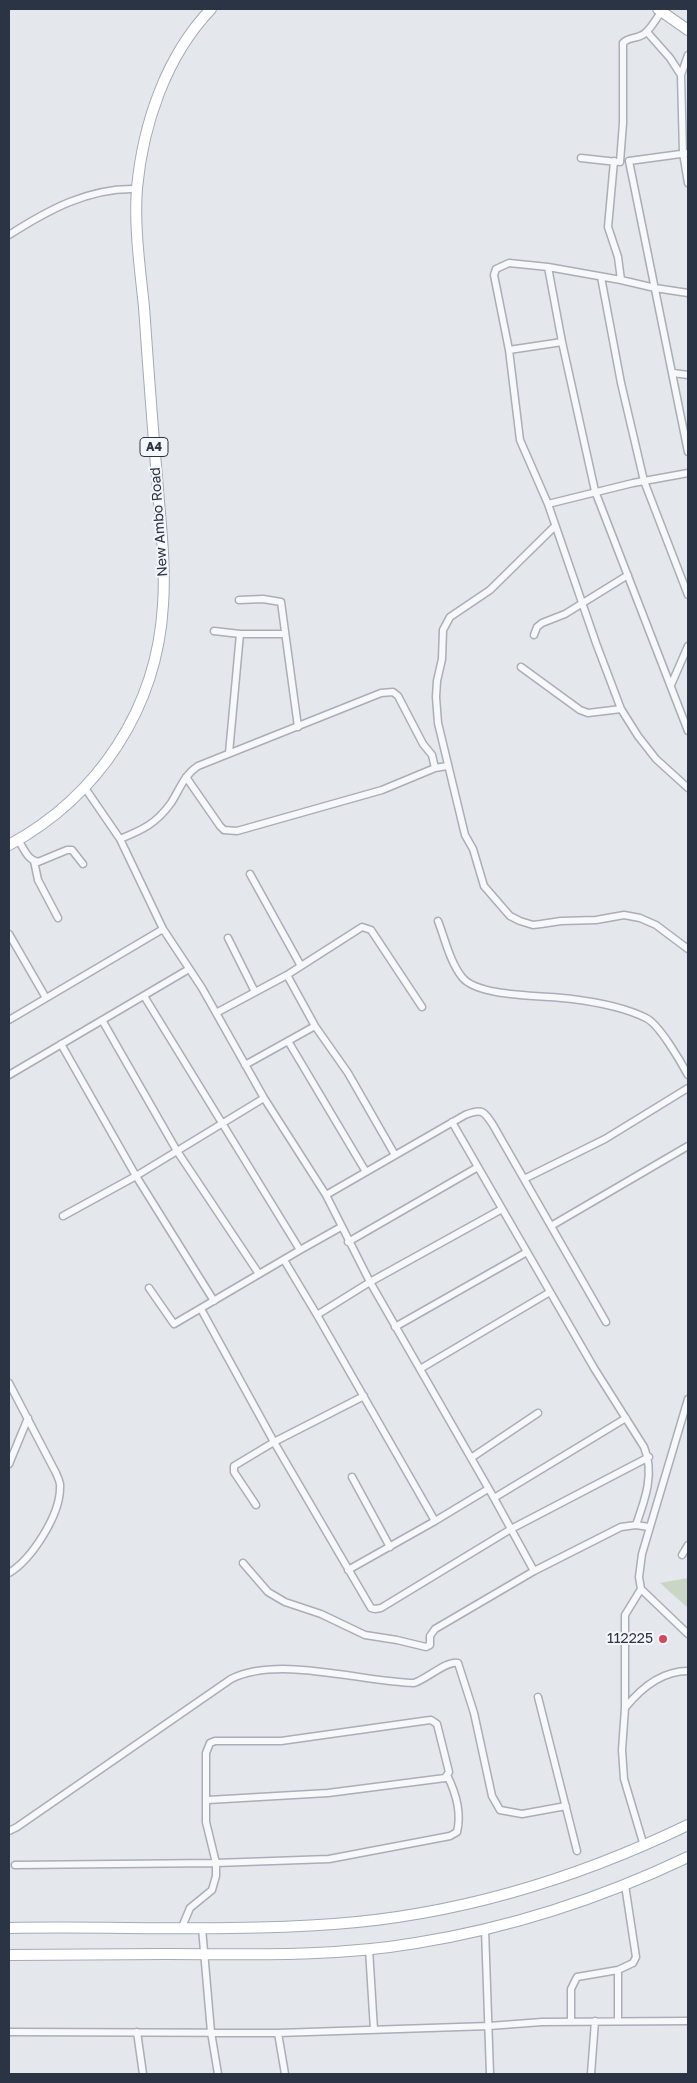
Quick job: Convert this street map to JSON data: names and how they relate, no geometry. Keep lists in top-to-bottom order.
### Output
{
  "streets": {
    "main road": ["A4", "New Ambo Road"]
  },
  "places": ["112225"]
}
